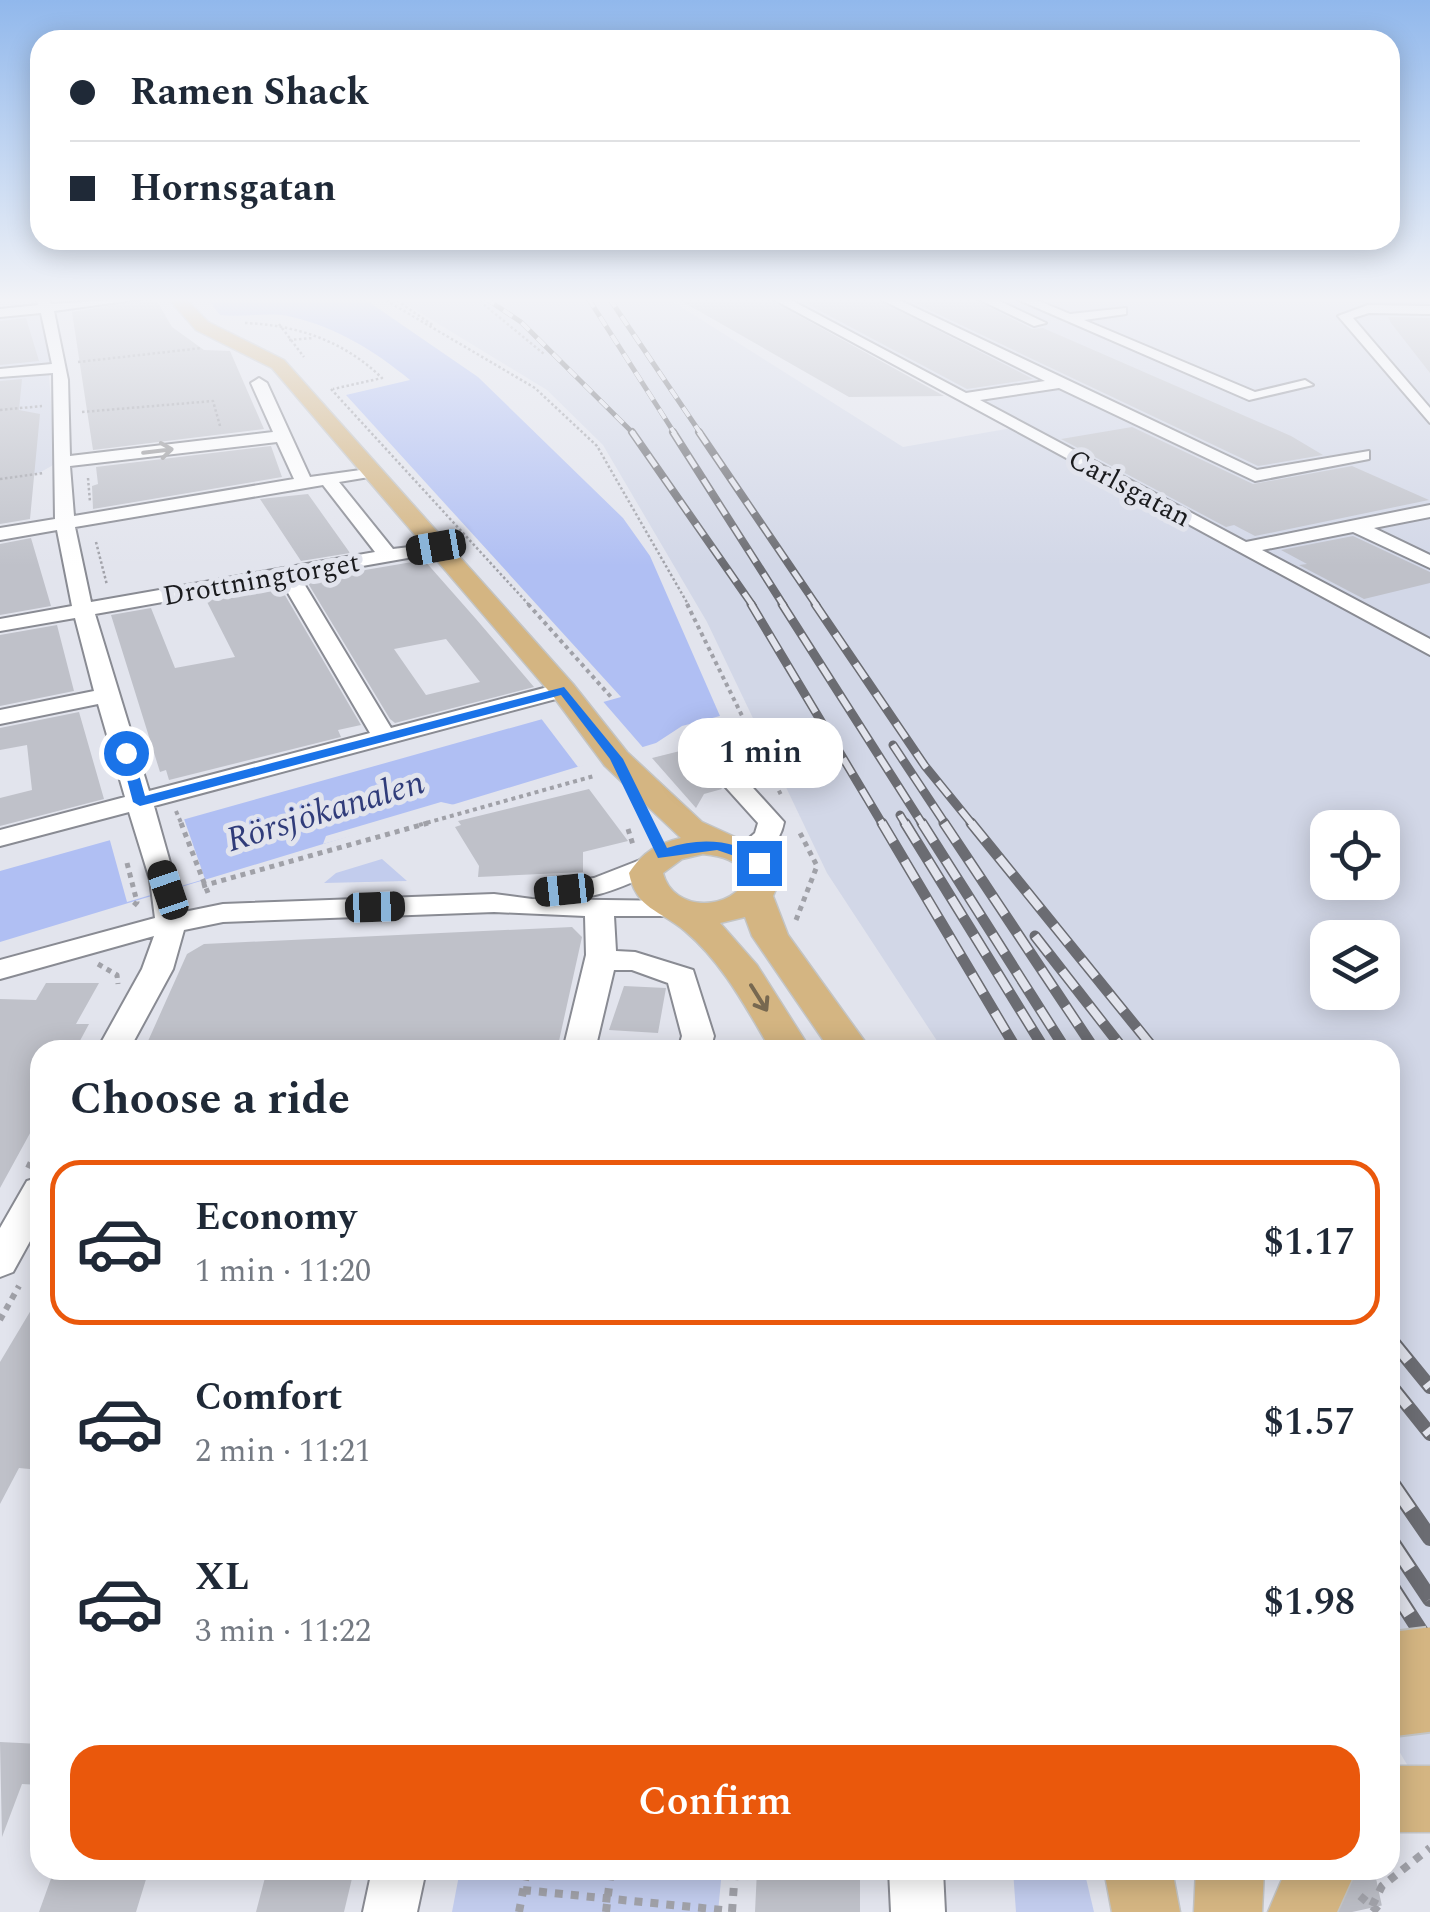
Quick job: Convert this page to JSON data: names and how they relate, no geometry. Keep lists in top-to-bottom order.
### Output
{
  "streets": {
    "street": ["Carlsgatan", "Drottningtorget"]
  },
  "water": ["Rörsjökanalen"],
  "page": {
    "banner": ["Ramen Shack", "Hornsgatan"],
    "bubble": "1 min",
    "heading": "Choose a ride",
    "list": [
      {
        "name": "Economy",
        "note": "1 min · 11:20",
        "value": "$1.17"
      },
      {
        "name": "Comfort",
        "note": "2 min · 11:21",
        "value": "$1.57"
      },
      {
        "name": "XL",
        "note": "3 min · 11:22",
        "value": "$1.98"
      }
    ],
    "buttons": "Confirm"
  }
}
